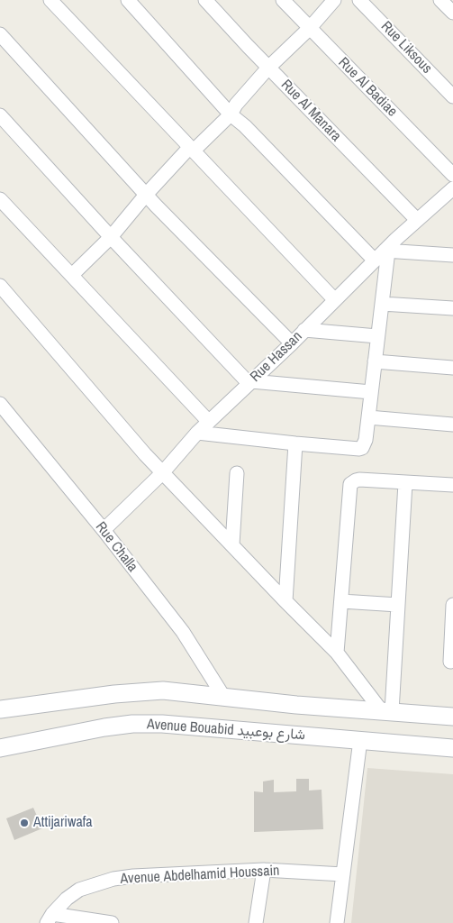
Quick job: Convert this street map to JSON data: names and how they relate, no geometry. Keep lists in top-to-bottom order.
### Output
{
  "streets": {
    "street": [
      "Rue Liksous",
      "Rue Al Badiae",
      "Rue Al Manara",
      "Rue Hassan",
      "Rue Challa",
      "Avenue Bouabid شارع بوعبيد",
      "Avenue Abdelhamid Houssain"
    ]
  },
  "crossings": [
    ["Rue Al Manara", "Rue Hassan"],
    ["Rue Hassan", "Rue Challa"],
    ["Rue Challa", "Avenue Bouabid شارع بوعبيد"]
  ],
  "places": ["Attijariwafa"]
}
